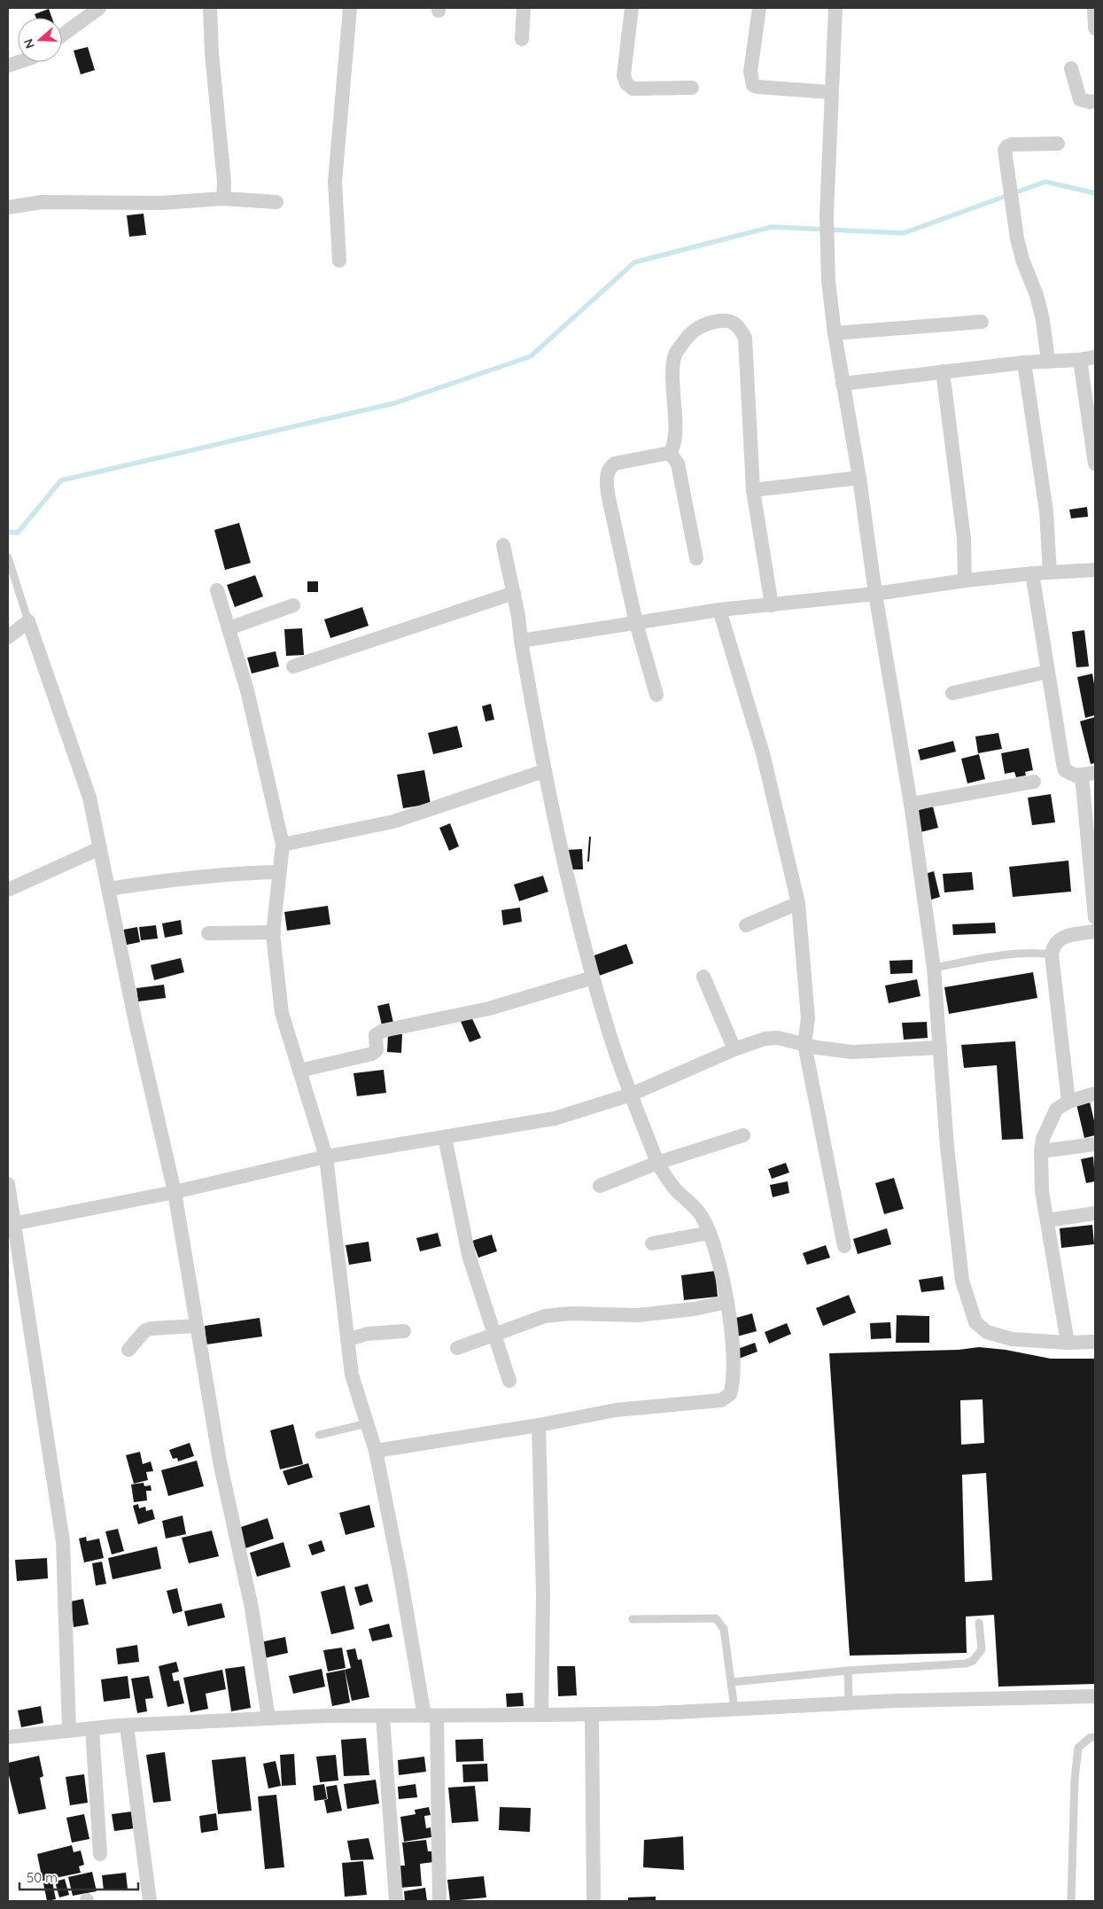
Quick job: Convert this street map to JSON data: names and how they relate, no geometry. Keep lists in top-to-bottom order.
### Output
{
  "scale_bar": "50 m",
  "north": "left"
}
